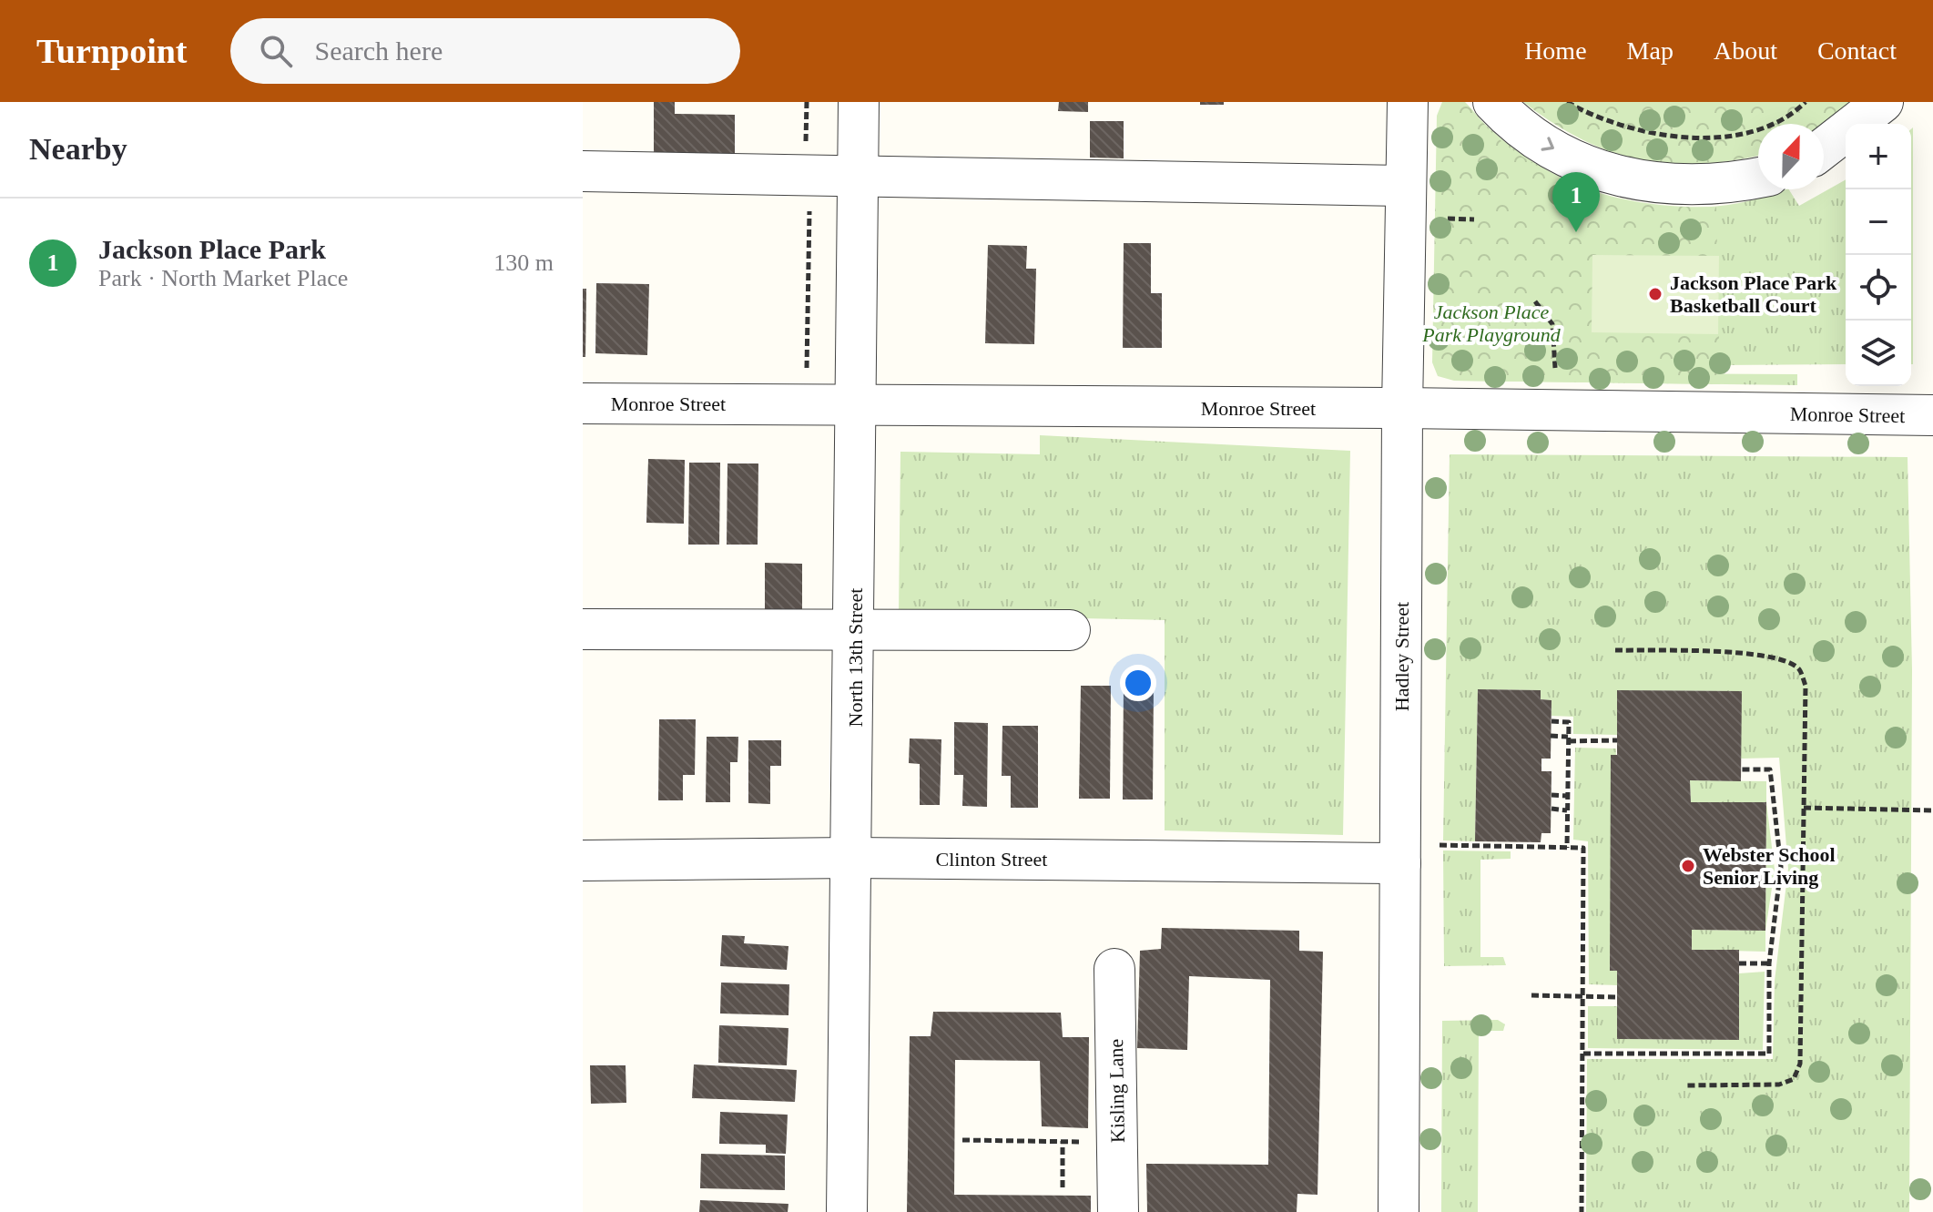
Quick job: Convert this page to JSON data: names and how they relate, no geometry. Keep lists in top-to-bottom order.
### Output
{
  "streets": {
    "street": [
      "Monroe Street",
      "Hadley Street",
      "North 13th Street",
      "Clinton Street",
      "Kisling Lane"
    ]
  },
  "crossings": [
    ["Monroe Street", "Hadley Street"],
    ["Monroe Street", "North 13th Street"],
    ["Hadley Street", "Clinton Street"],
    ["North 13th Street", "Clinton Street"]
  ],
  "parks": ["Jackson Place Park Playground"],
  "places": ["Jackson Place Park Basketball Court", "Webster School Senior Living"],
  "north": "top",
  "page": {
    "header": "Turnpoint",
    "search": "Search here",
    "nav": [
      "Home",
      "Map",
      "About",
      "Contact"
    ],
    "heading": "Nearby",
    "map_buttons": ["+", "−"],
    "pins": "1",
    "list": [
      {
        "mark": "1",
        "name": "Jackson Place Park",
        "note": "Park · North Market Place",
        "value": "130 m"
      }
    ]
  }
}
